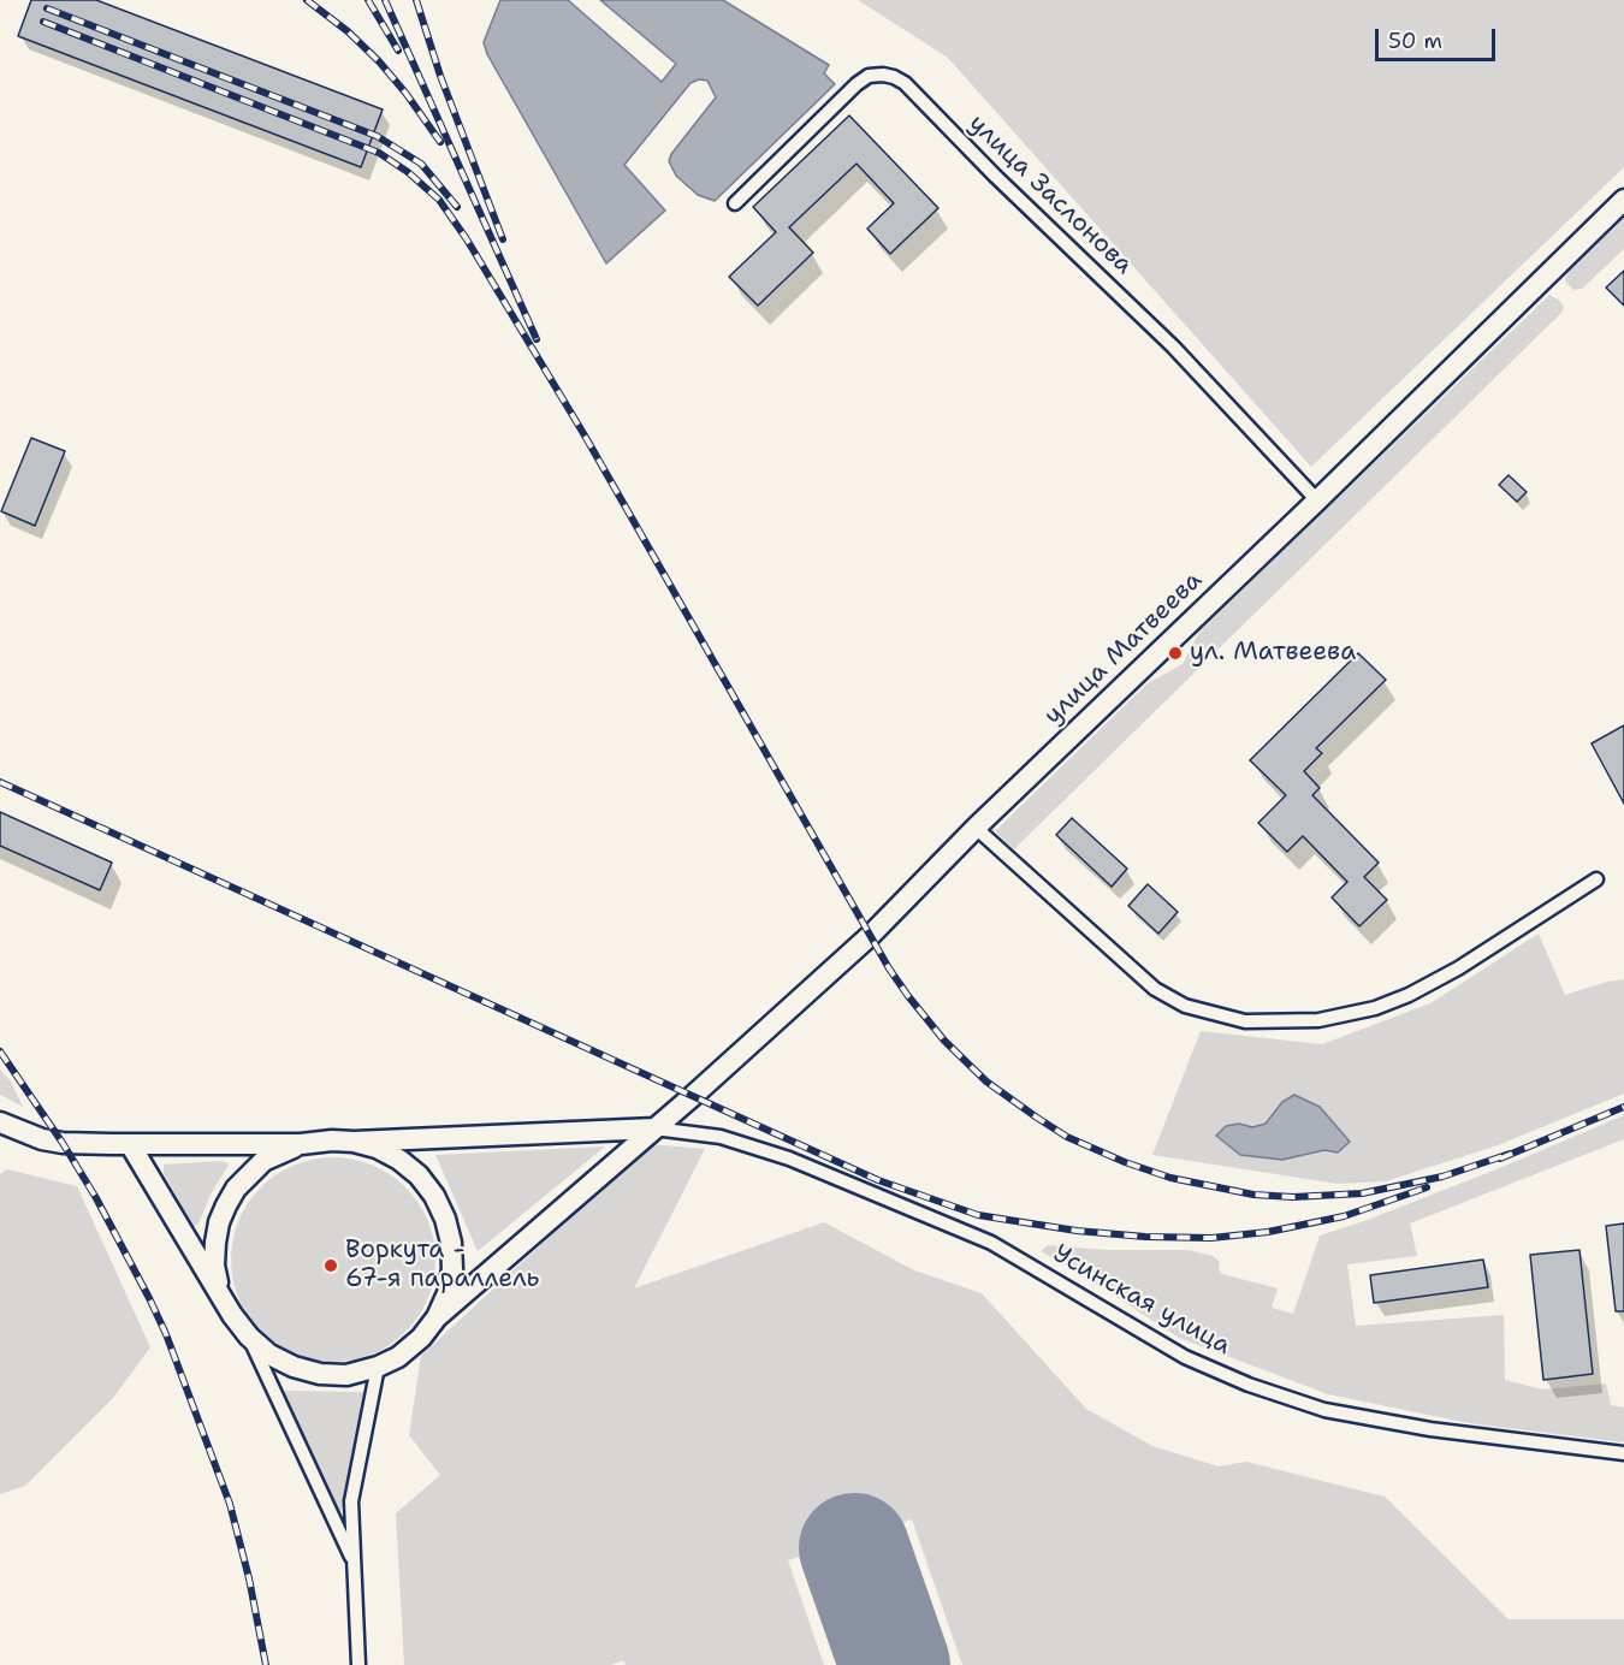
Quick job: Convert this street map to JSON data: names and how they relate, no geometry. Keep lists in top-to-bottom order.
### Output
{
  "streets": {
    "street": ["улица Заслонова", "улица Матвеева", "Усинская улица"]
  },
  "crossings": [
    ["улица Заслонова", "улица Матвеева"],
    ["улица Матвеева", "Усинская улица"]
  ],
  "places": ["ул. Матвеева", "Воркута - 67-я параллель"],
  "scale_bar": "50 m"
}
